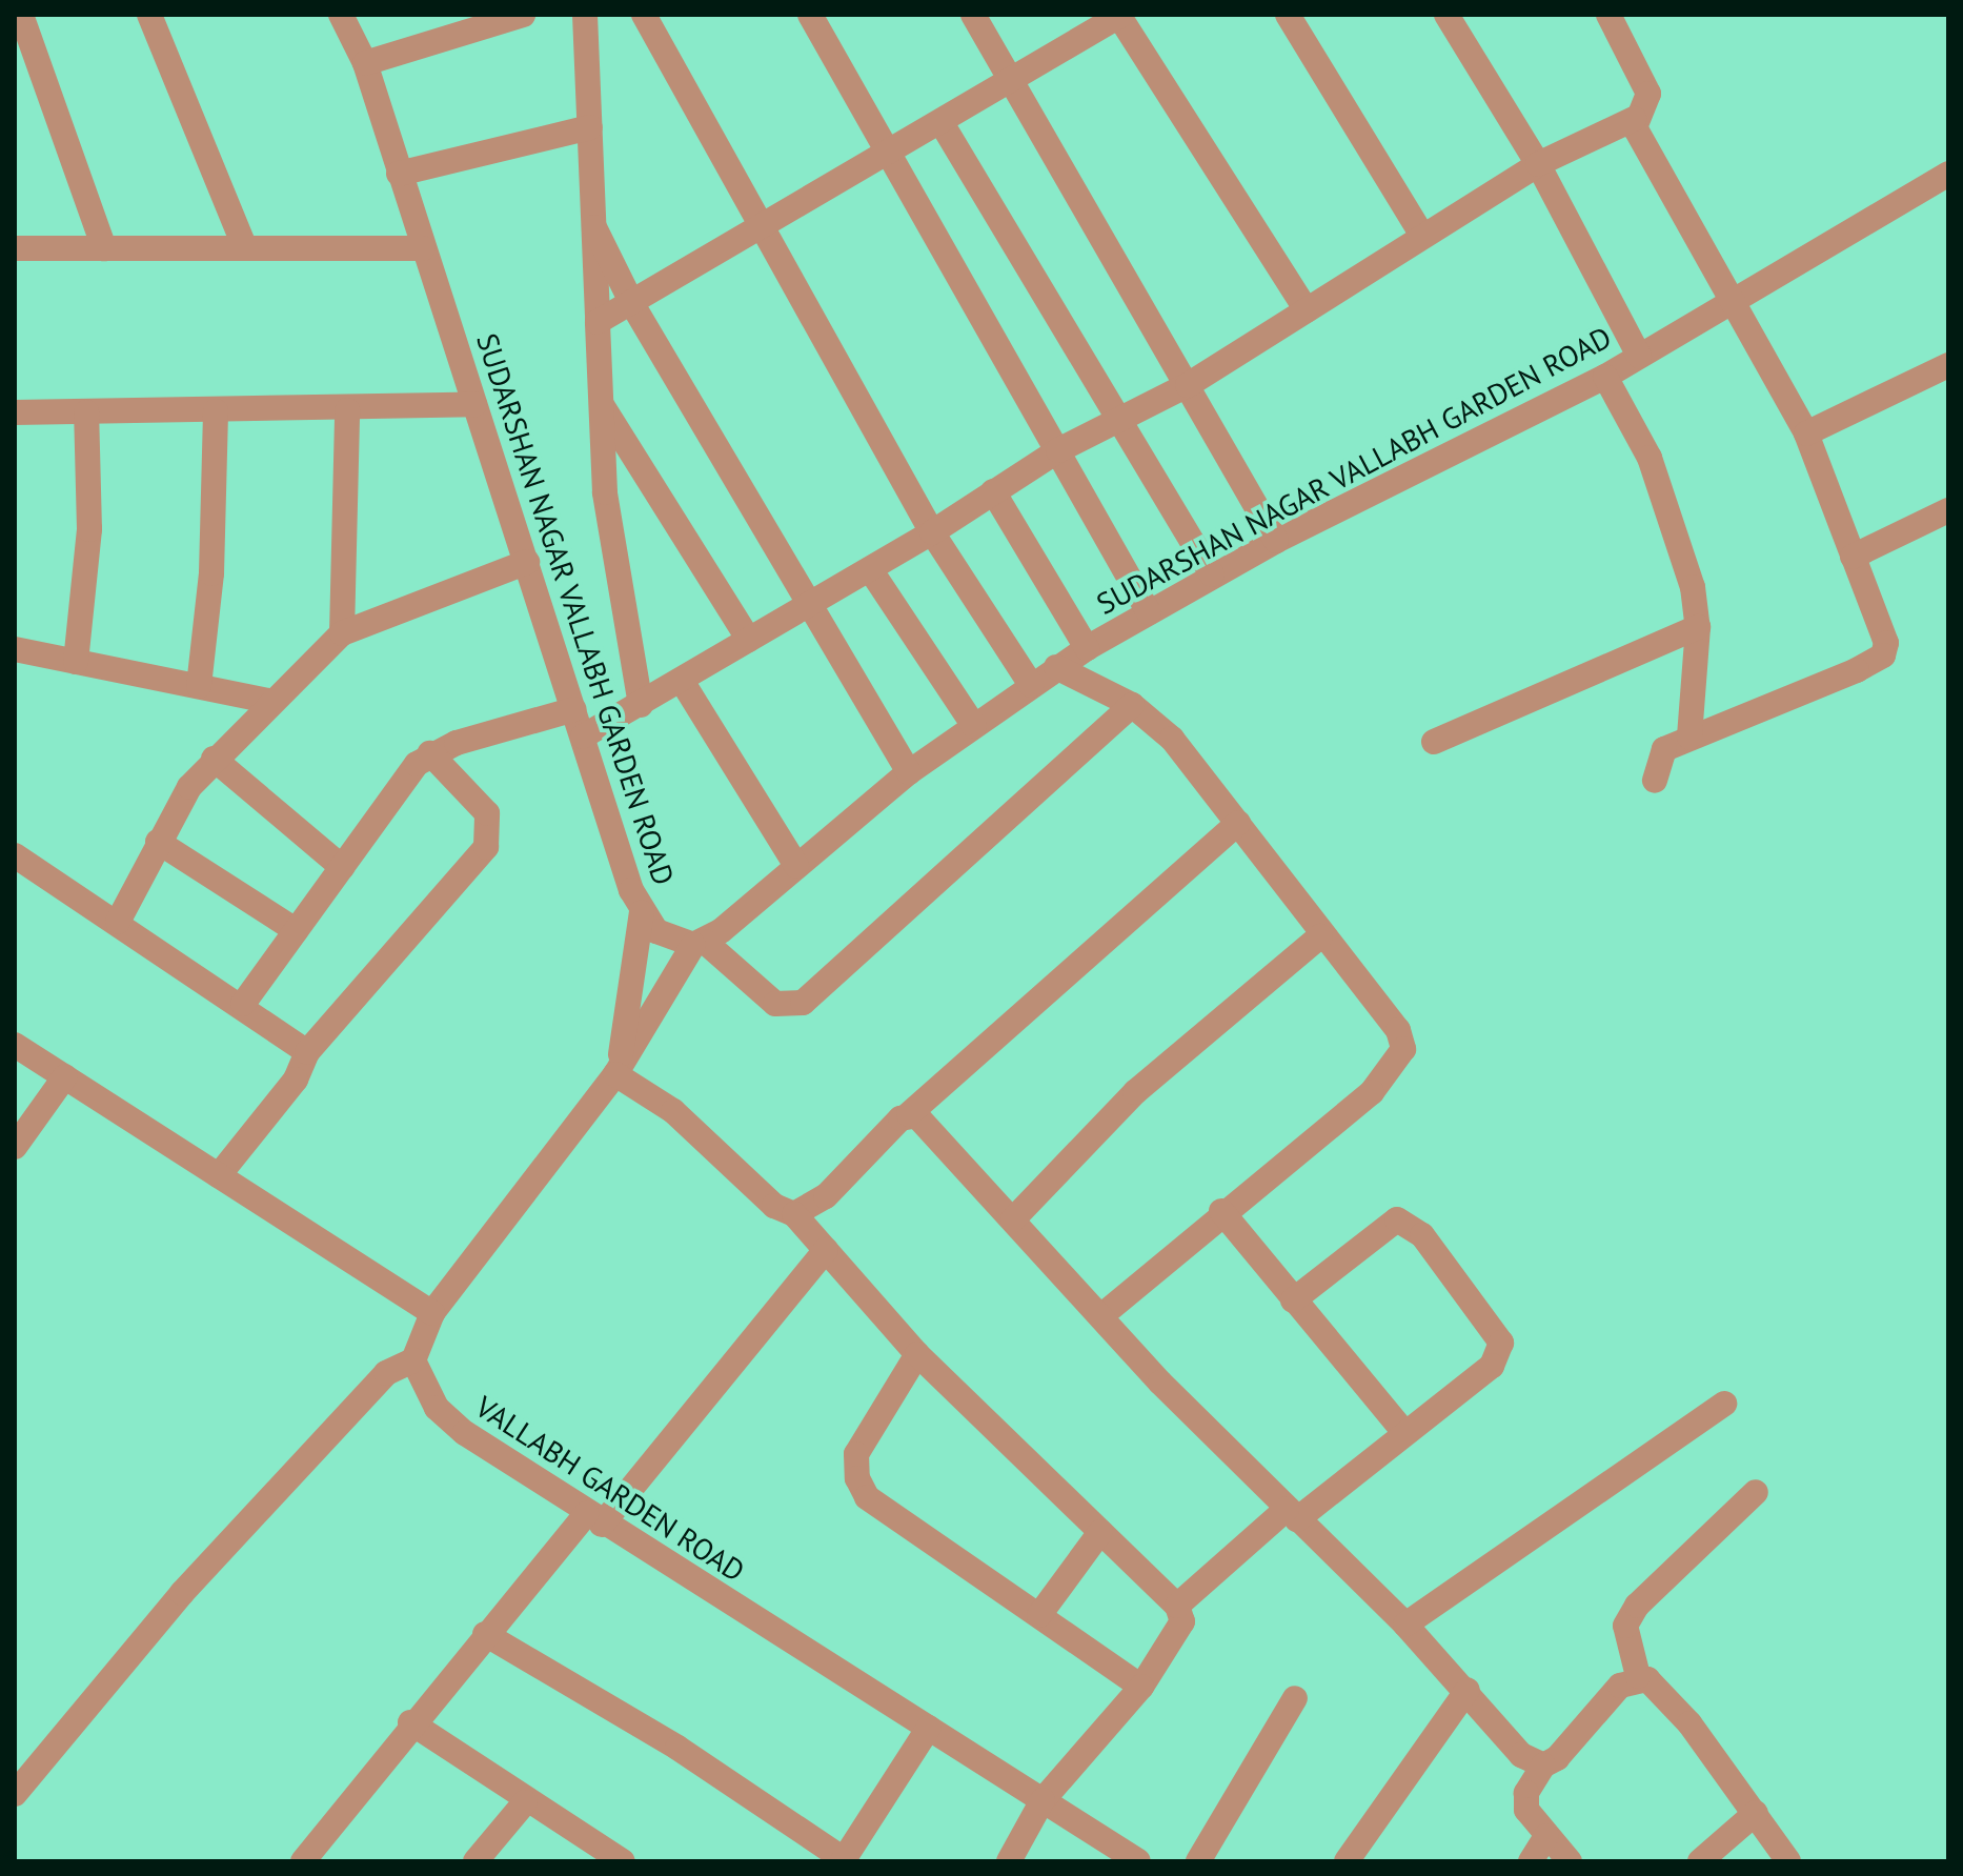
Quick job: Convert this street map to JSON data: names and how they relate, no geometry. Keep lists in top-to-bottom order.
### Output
{
  "streets": {
    "street": ["SUDARSHAN NAGAR VALLABH GARDEN ROAD", "VALLABH GARDEN ROAD"]
  }
}
